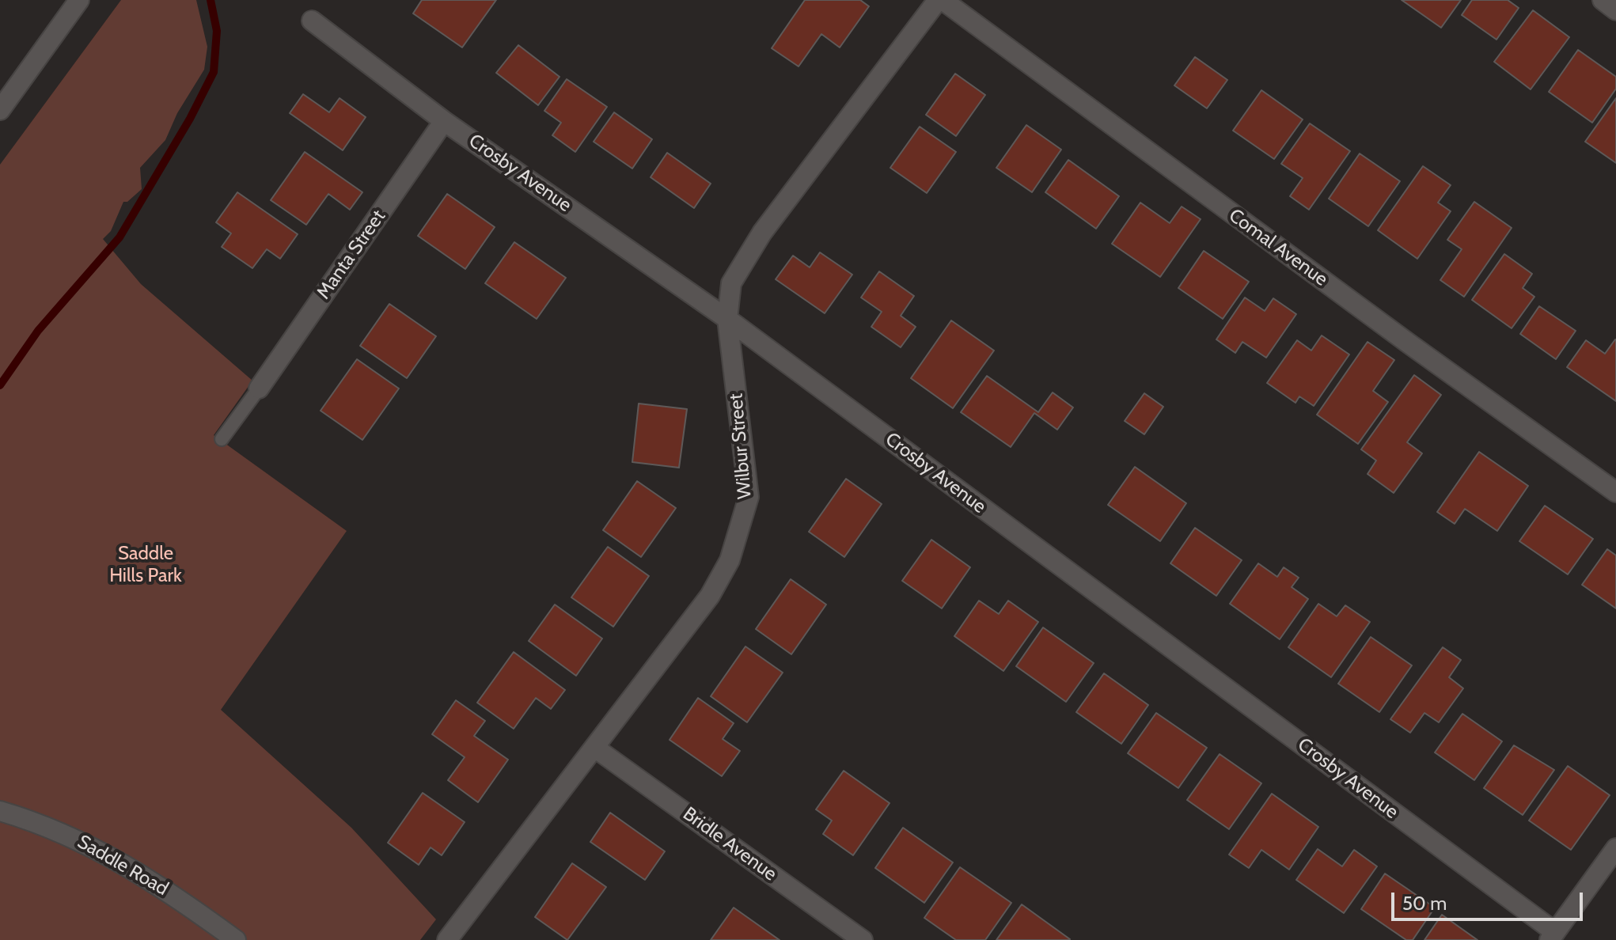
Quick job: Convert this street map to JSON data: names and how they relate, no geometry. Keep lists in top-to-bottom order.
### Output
{
  "streets": {
    "street": [
      "Crosby Avenue",
      "Comal Avenue",
      "Manta Street",
      "Wilbur Street",
      "Bridle Avenue",
      "Saddle Road"
    ]
  },
  "crossings": [
    ["Crosby Avenue", "Manta Street"],
    ["Crosby Avenue", "Wilbur Street"],
    ["Comal Avenue", "Wilbur Street"],
    ["Wilbur Street", "Bridle Avenue"]
  ],
  "parks": ["Saddle Hills Park"],
  "scale_bar": "50 m"
}
